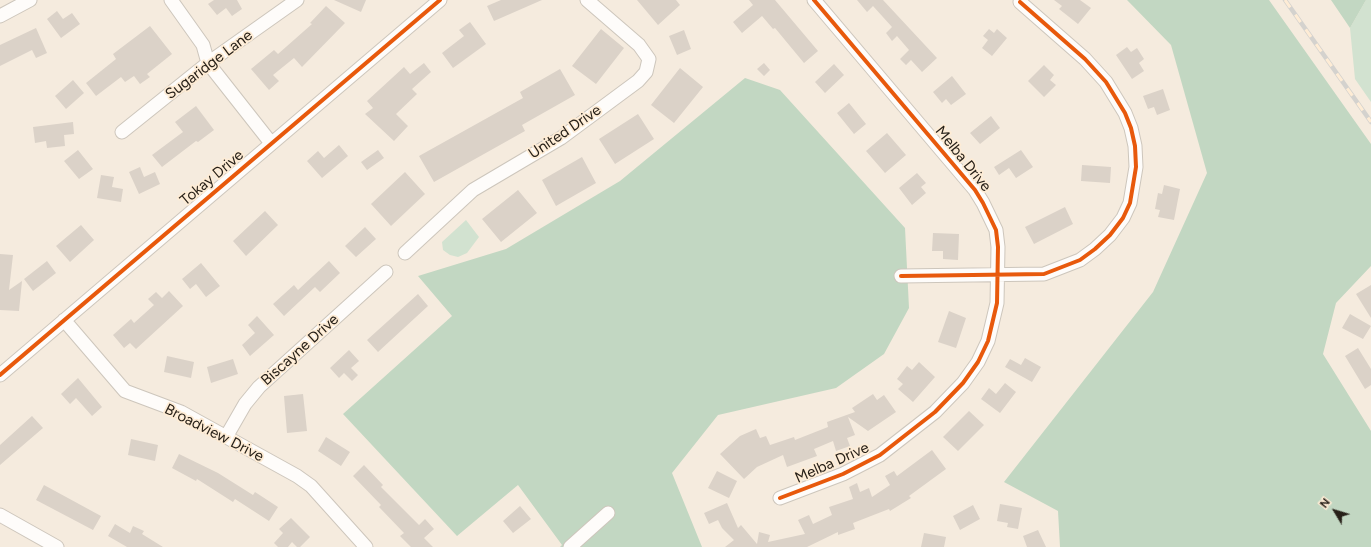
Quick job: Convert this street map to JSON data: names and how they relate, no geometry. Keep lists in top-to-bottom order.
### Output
{
  "streets": {
    "street": [
      "Sugaridge Lane",
      "United Drive",
      "Melba Drive",
      "Tokay Drive",
      "Biscayne Drive",
      "Broadview Drive"
    ]
  },
  "crossings": [
    ["Tokay Drive", "Broadview Drive"],
    ["Biscayne Drive", "Broadview Drive"]
  ],
  "north": "top left"
}
